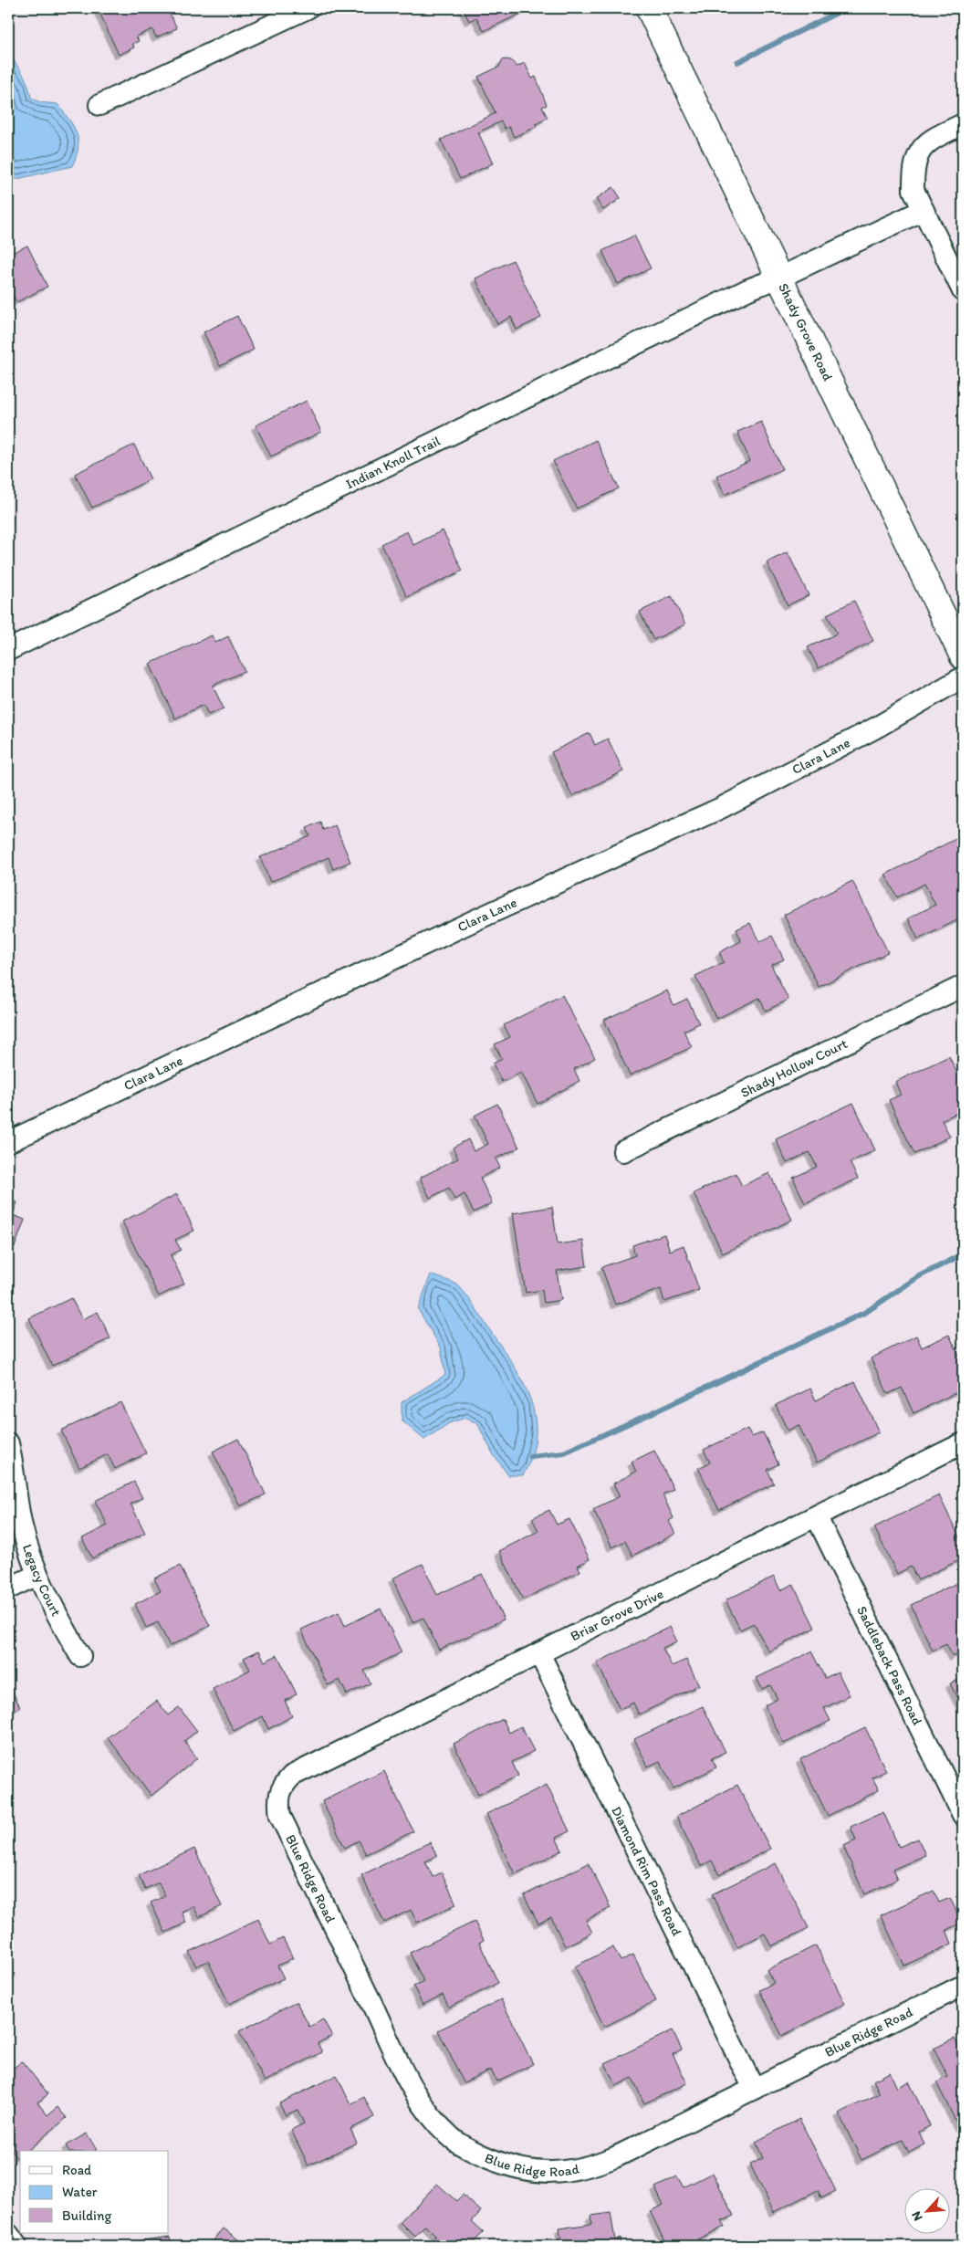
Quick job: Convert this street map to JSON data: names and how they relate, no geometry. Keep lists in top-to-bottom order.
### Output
{
  "streets": {
    "street": [
      "Shady Grove Road",
      "Indian Knoll Trail",
      "Clara Lane",
      "Shady Hollow Court",
      "Legacy Court",
      "Briar Grove Drive",
      "Saddleback Pass Road",
      "Diamond Rim Pass Road",
      "Blue Ridge Road"
    ]
  },
  "crossings": [
    ["Shady Grove Road", "Indian Knoll Trail"],
    ["Briar Grove Drive", "Saddleback Pass Road"],
    ["Briar Grove Drive", "Diamond Rim Pass Road"],
    ["Briar Grove Drive", "Blue Ridge Road"],
    ["Diamond Rim Pass Road", "Blue Ridge Road"]
  ],
  "legend": ["Road", "Water", "Building"],
  "north": "bottom left"
}
